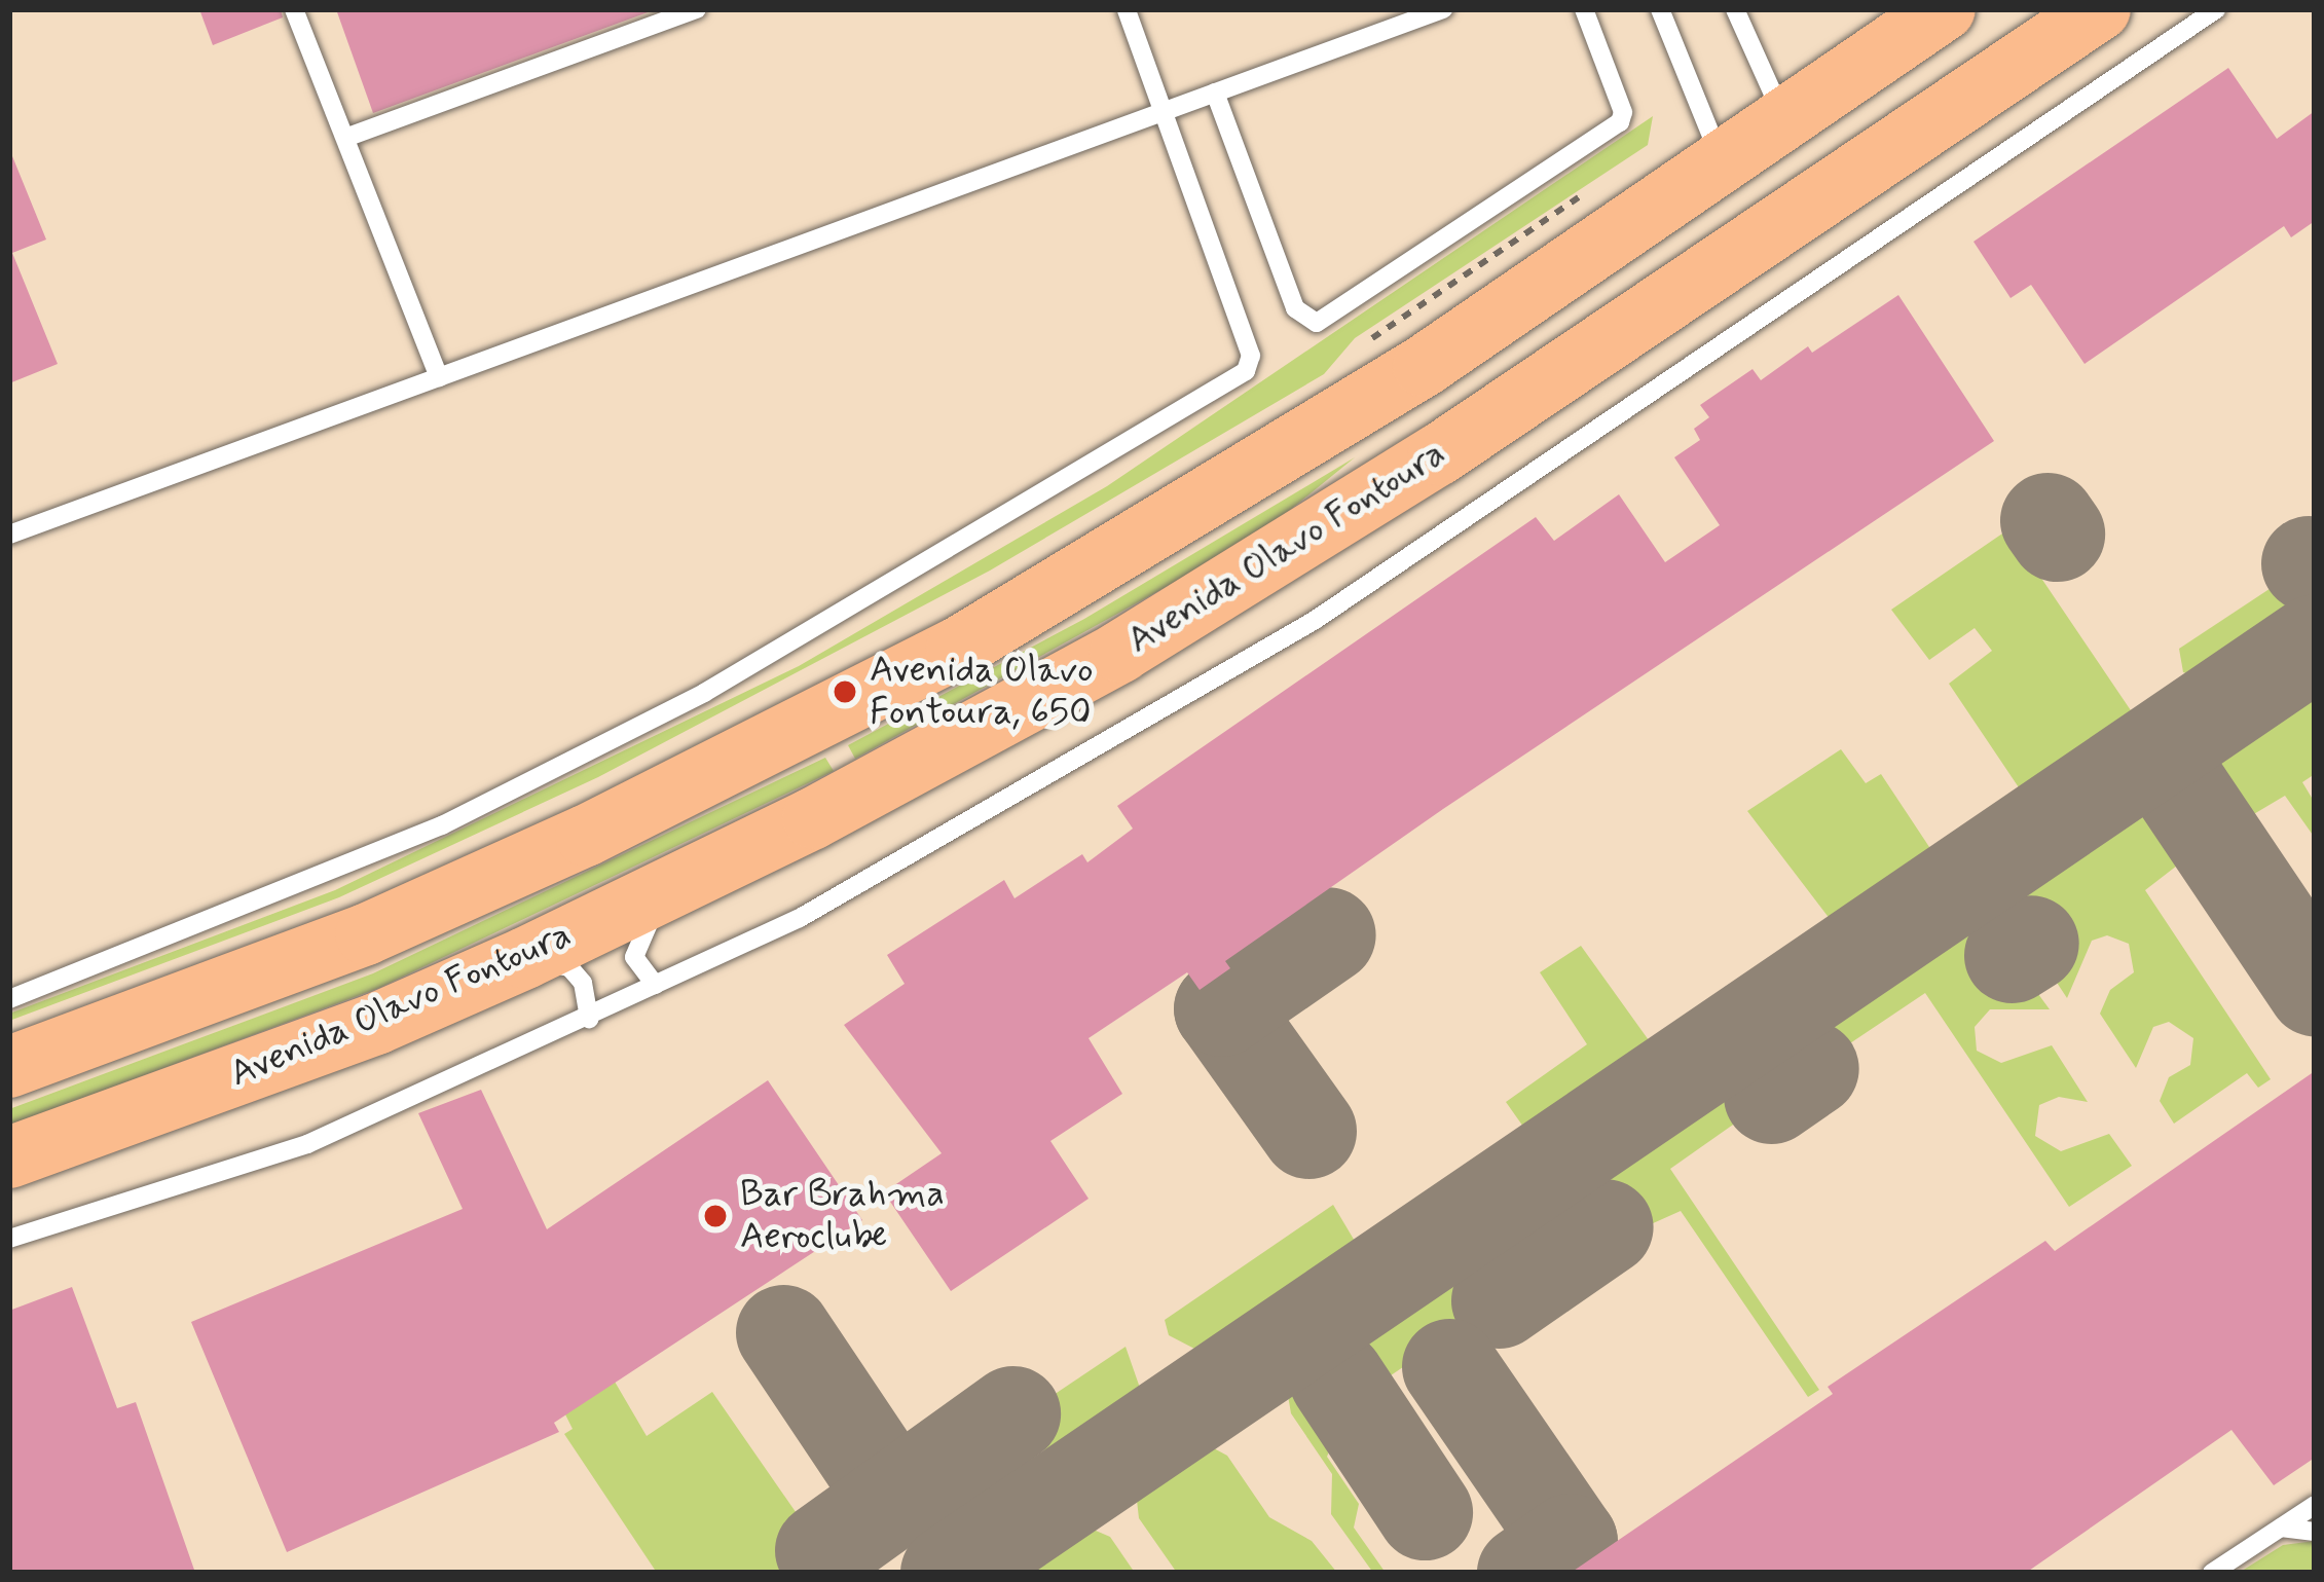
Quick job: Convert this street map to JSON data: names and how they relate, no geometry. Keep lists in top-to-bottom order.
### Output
{
  "streets": {
    "main road": ["Avenida Olavo Fontoura"]
  },
  "places": ["Avenida Olavo Fontoura, 650", "Bar Brahma Aeroclube"]
}
